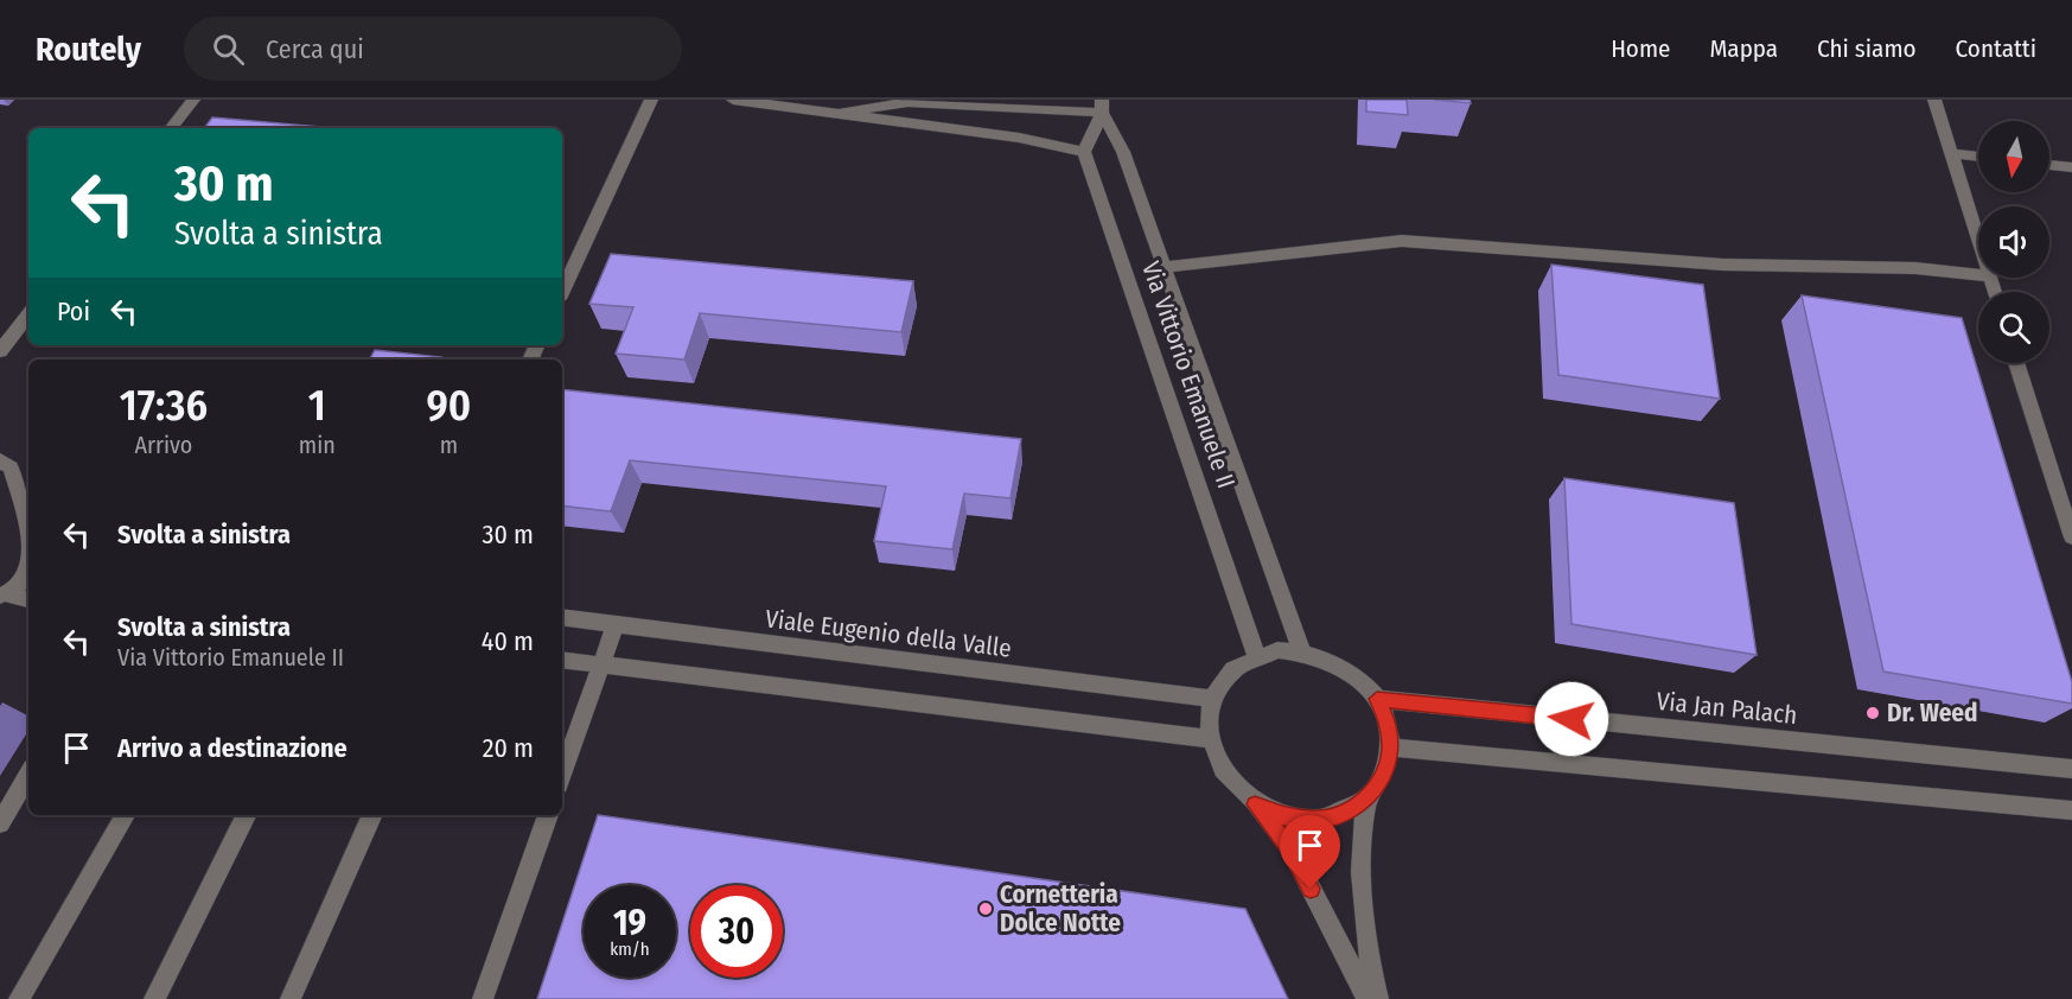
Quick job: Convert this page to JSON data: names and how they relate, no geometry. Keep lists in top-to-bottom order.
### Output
{
  "streets": {
    "street": ["Via Vittorio Emanuele II", "Viale Eugenio della Valle", "Via Jan Palach"]
  },
  "crossings": [
    ["Via Vittorio Emanuele II", "Viale Eugenio della Valle"],
    ["Via Vittorio Emanuele II", "Via Jan Palach"],
    ["Viale Eugenio della Valle", "Via Jan Palach"]
  ],
  "places": ["Dr. Weed", "Cornetteria Dolce Notte"],
  "north": "bottom",
  "page": {
    "header": "Routely",
    "search": "Cerca qui",
    "nav": [
      "Home",
      "Mappa",
      "Chi siamo",
      "Contatti"
    ],
    "turn": ["30 m", "Svolta a sinistra"],
    "then": "Poi",
    "eta": [
      "17:36",
      "Arrivo",
      "1",
      "min",
      "90",
      "m"
    ],
    "list": [
      {
        "name": "Svolta a sinistra",
        "value": "30 m"
      },
      {
        "name": "Svolta a sinistra",
        "note": "Via Vittorio Emanuele II",
        "value": "40 m"
      },
      {
        "name": "Arrivo a destinazione",
        "value": "20 m"
      }
    ],
    "speed": "19 km/h",
    "limit": "30"
  }
}
